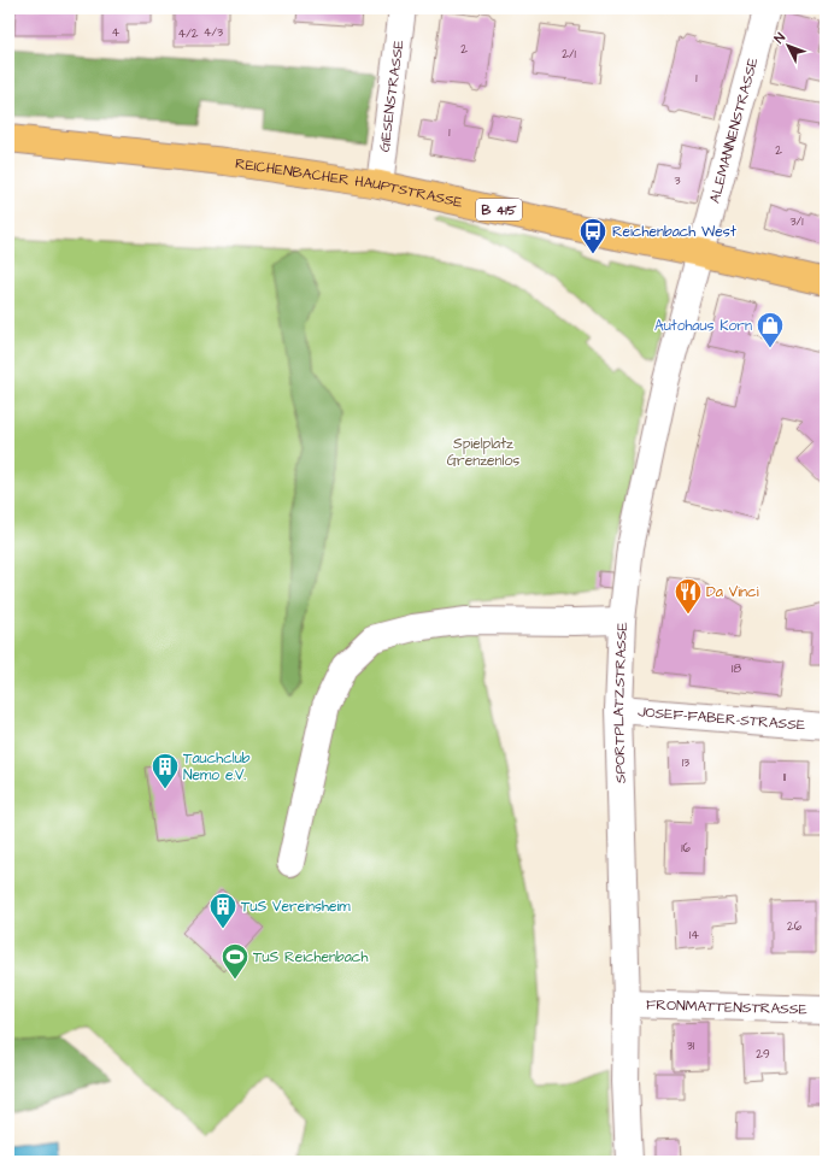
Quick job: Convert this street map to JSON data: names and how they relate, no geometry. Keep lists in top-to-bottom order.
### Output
{
  "streets": {
    "main road": ["REICHENBACHER HAUPTSTRASSE", "B 415"],
    "street": [
      "GIESENSTRASSE",
      "ALEMANNENSTRASSE",
      "SPORTPLATZSTRASSE",
      "JOSEF-FABER-STRASSE",
      "FRONMATTENSTRASSE"
    ]
  },
  "crossings": [
    ["GIESENSTRASSE", "REICHENBACHER HAUPTSTRASSE"],
    ["ALEMANNENSTRASSE", "REICHENBACHER HAUPTSTRASSE"],
    ["ALEMANNENSTRASSE", "SPORTPLATZSTRASSE"],
    ["REICHENBACHER HAUPTSTRASSE", "SPORTPLATZSTRASSE"],
    ["SPORTPLATZSTRASSE", "JOSEF-FABER-STRASSE"],
    ["SPORTPLATZSTRASSE", "FRONMATTENSTRASSE"]
  ],
  "parks": ["Spielplatz Grenzenlos"],
  "places": {
    "bus stop": ["Reichenbach West"],
    "shop": ["Autohaus Korn"],
    "restaurant": ["Da Vinci"],
    "building": ["Tauchclub Nemo e.V.", "TuS Vereinsheim"],
    "sports": ["TuS Reichenbach"]
  },
  "house_numbers": [
    "4",
    "4/3",
    "4/2",
    "2",
    "2/1",
    "1",
    "1",
    "2",
    "3",
    "3/1",
    "18",
    "13",
    "11",
    "16",
    "26",
    "14",
    "31",
    "29"
  ],
  "north": "top left"
}
